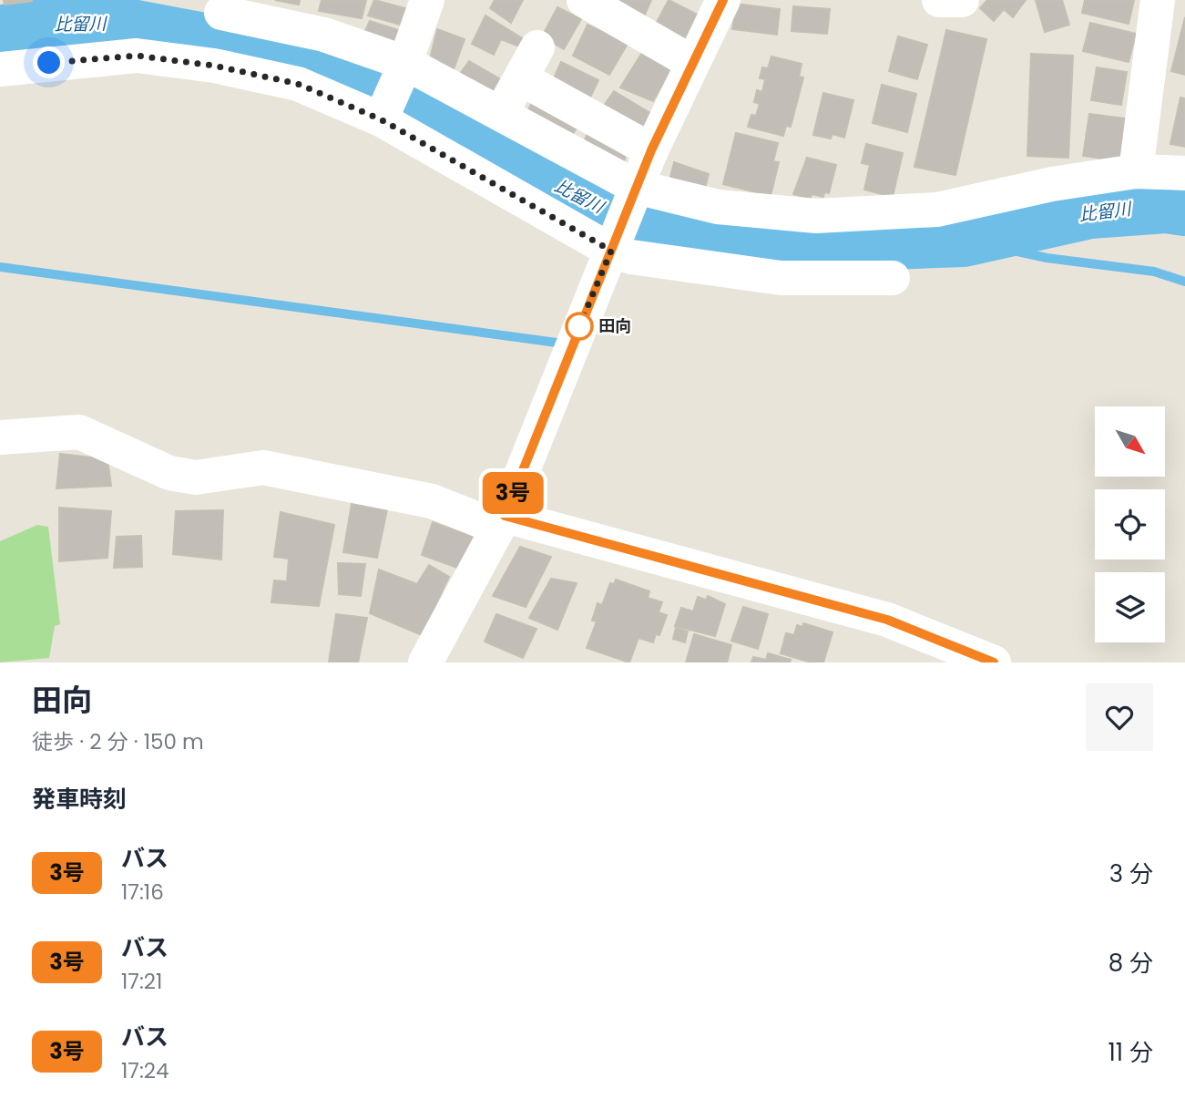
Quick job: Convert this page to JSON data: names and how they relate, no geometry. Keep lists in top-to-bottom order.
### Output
{
  "water": ["比留川"],
  "places": ["田向"],
  "lines": ["bus line 3号"],
  "north": "bottom right",
  "page": {
    "on_map": "3号",
    "heading": [
      ["田向", "徒歩 · 2 分 · 150 m"],
      "発車時刻"
    ],
    "list": [
      {
        "mark": "3号",
        "name": "バス",
        "note": "17:16",
        "value": "3 分"
      },
      {
        "mark": "3号",
        "name": "バス",
        "note": "17:21",
        "value": "8 分"
      },
      {
        "mark": "3号",
        "name": "バス",
        "note": "17:24",
        "value": "11 分"
      }
    ]
  }
}
